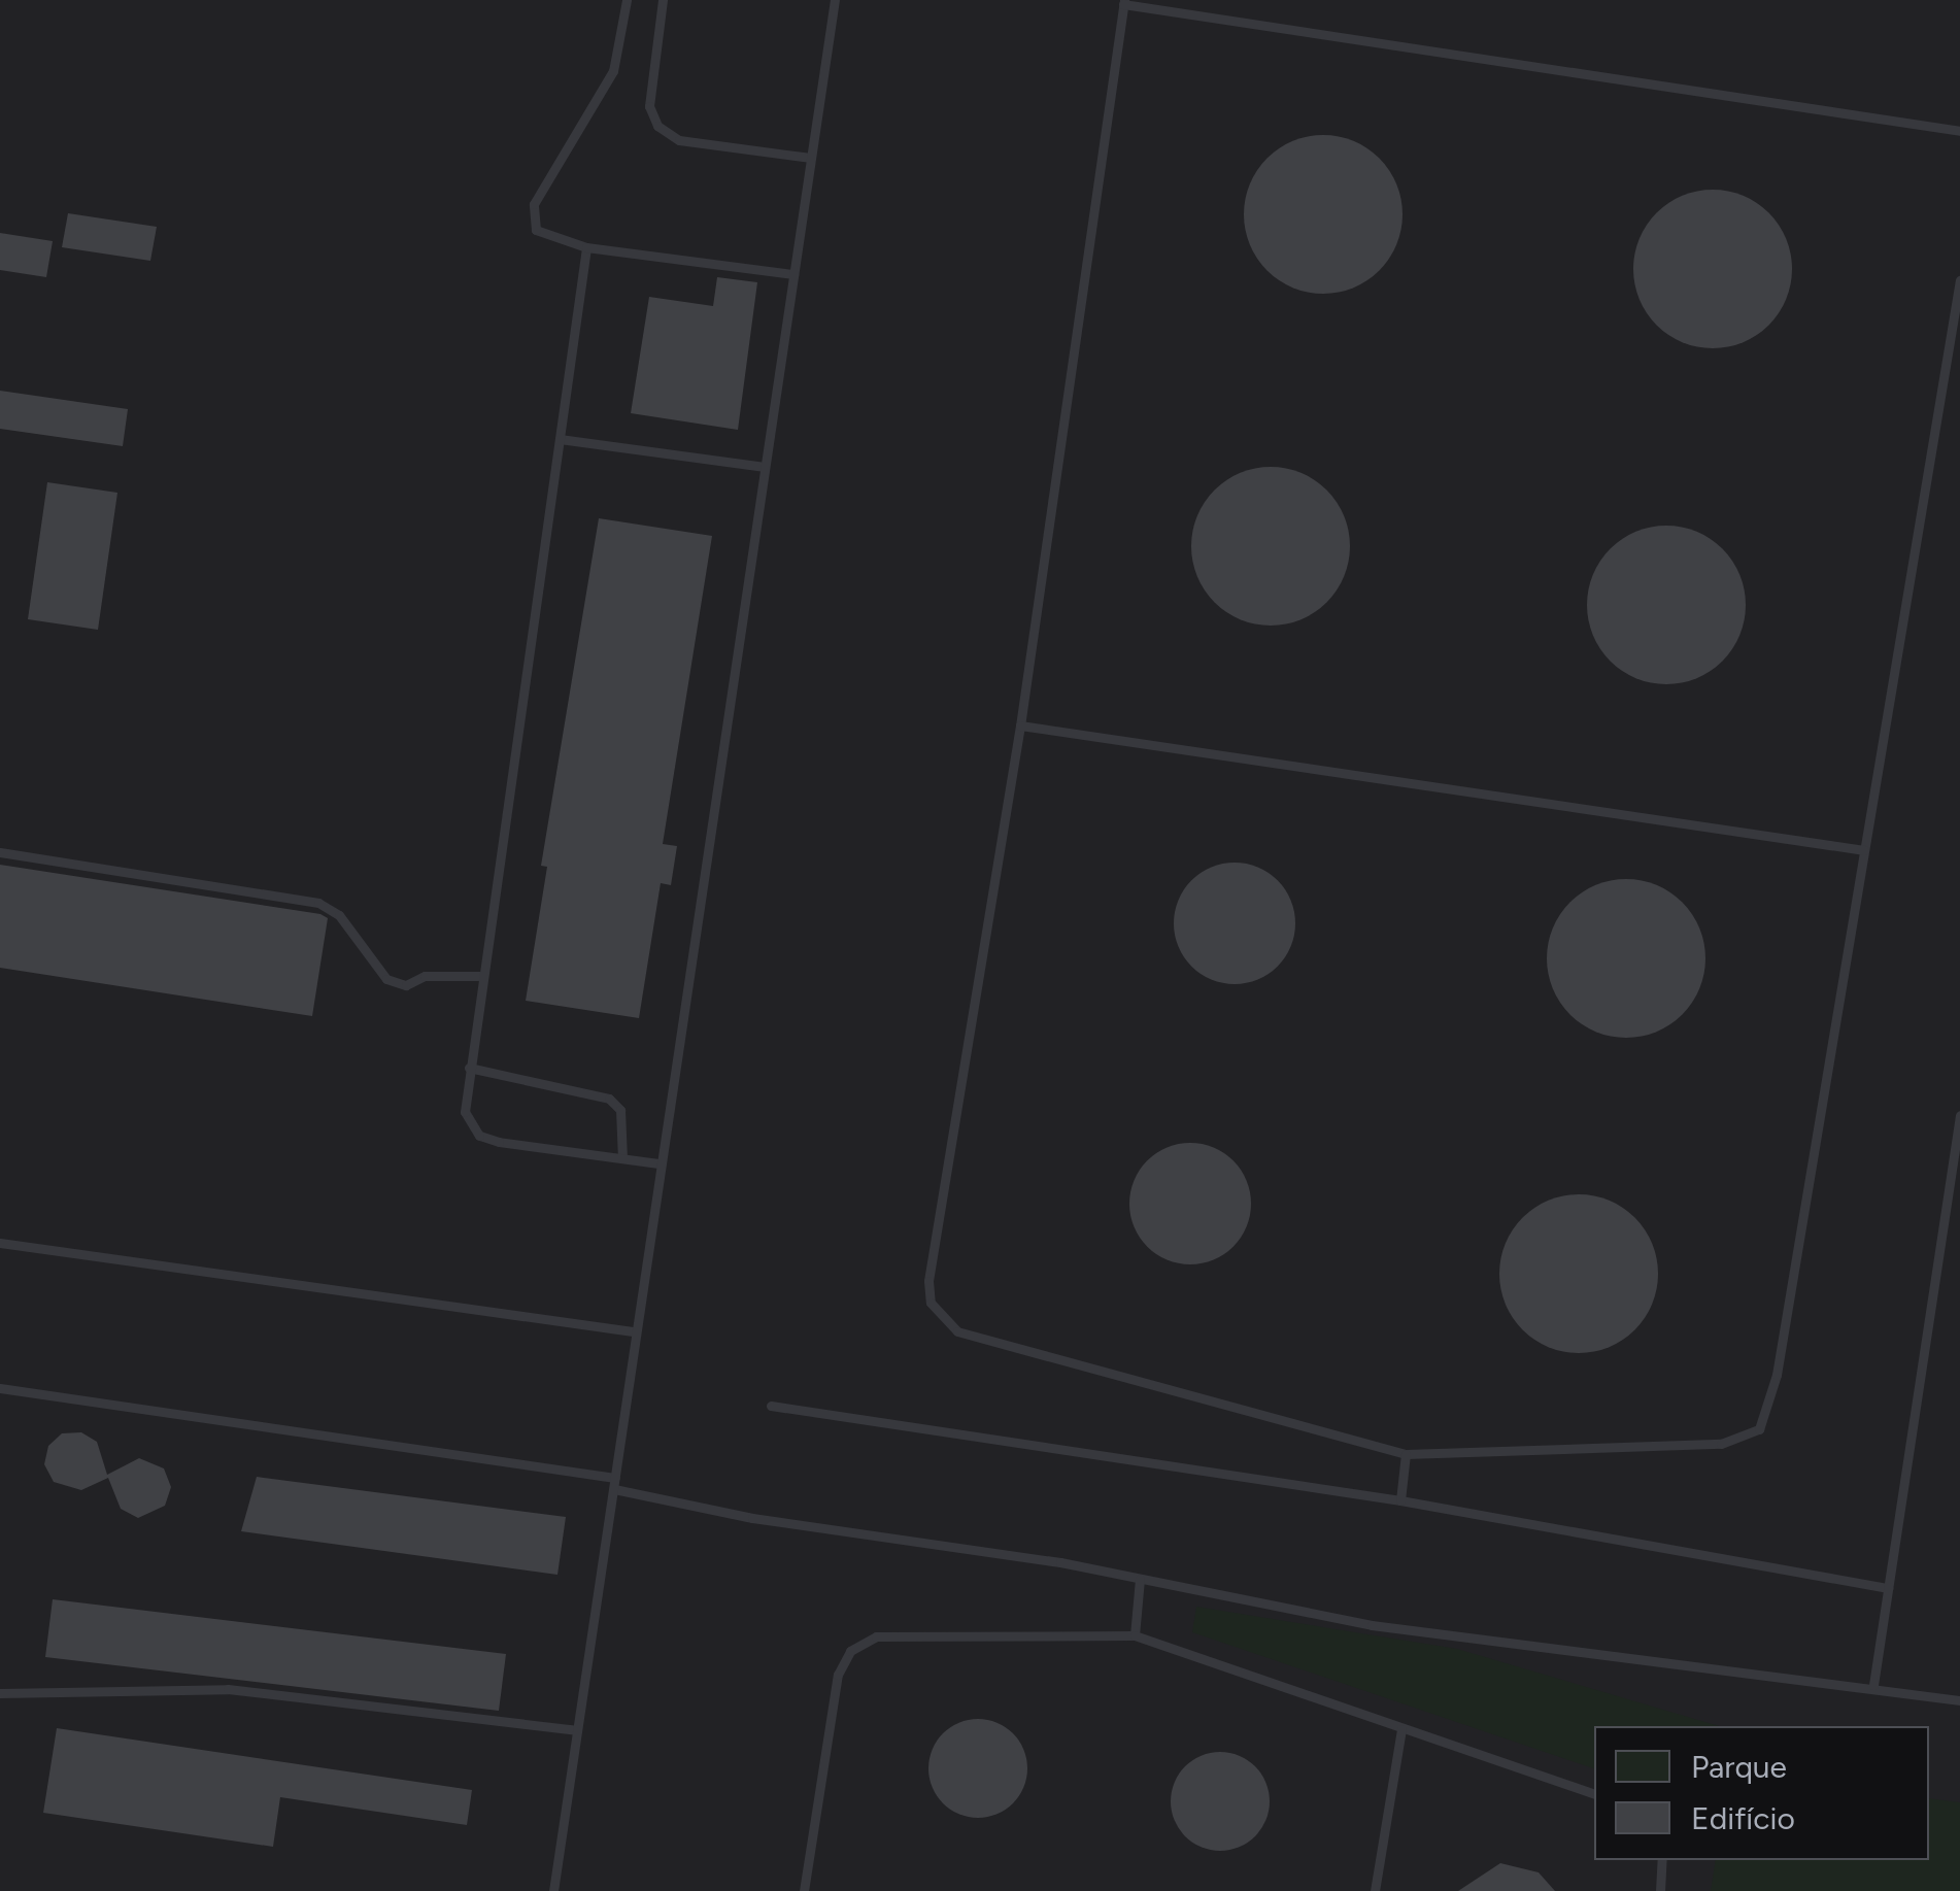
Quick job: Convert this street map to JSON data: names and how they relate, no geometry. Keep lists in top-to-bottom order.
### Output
{
  "legend": ["Parque", "Edifício"]
}
